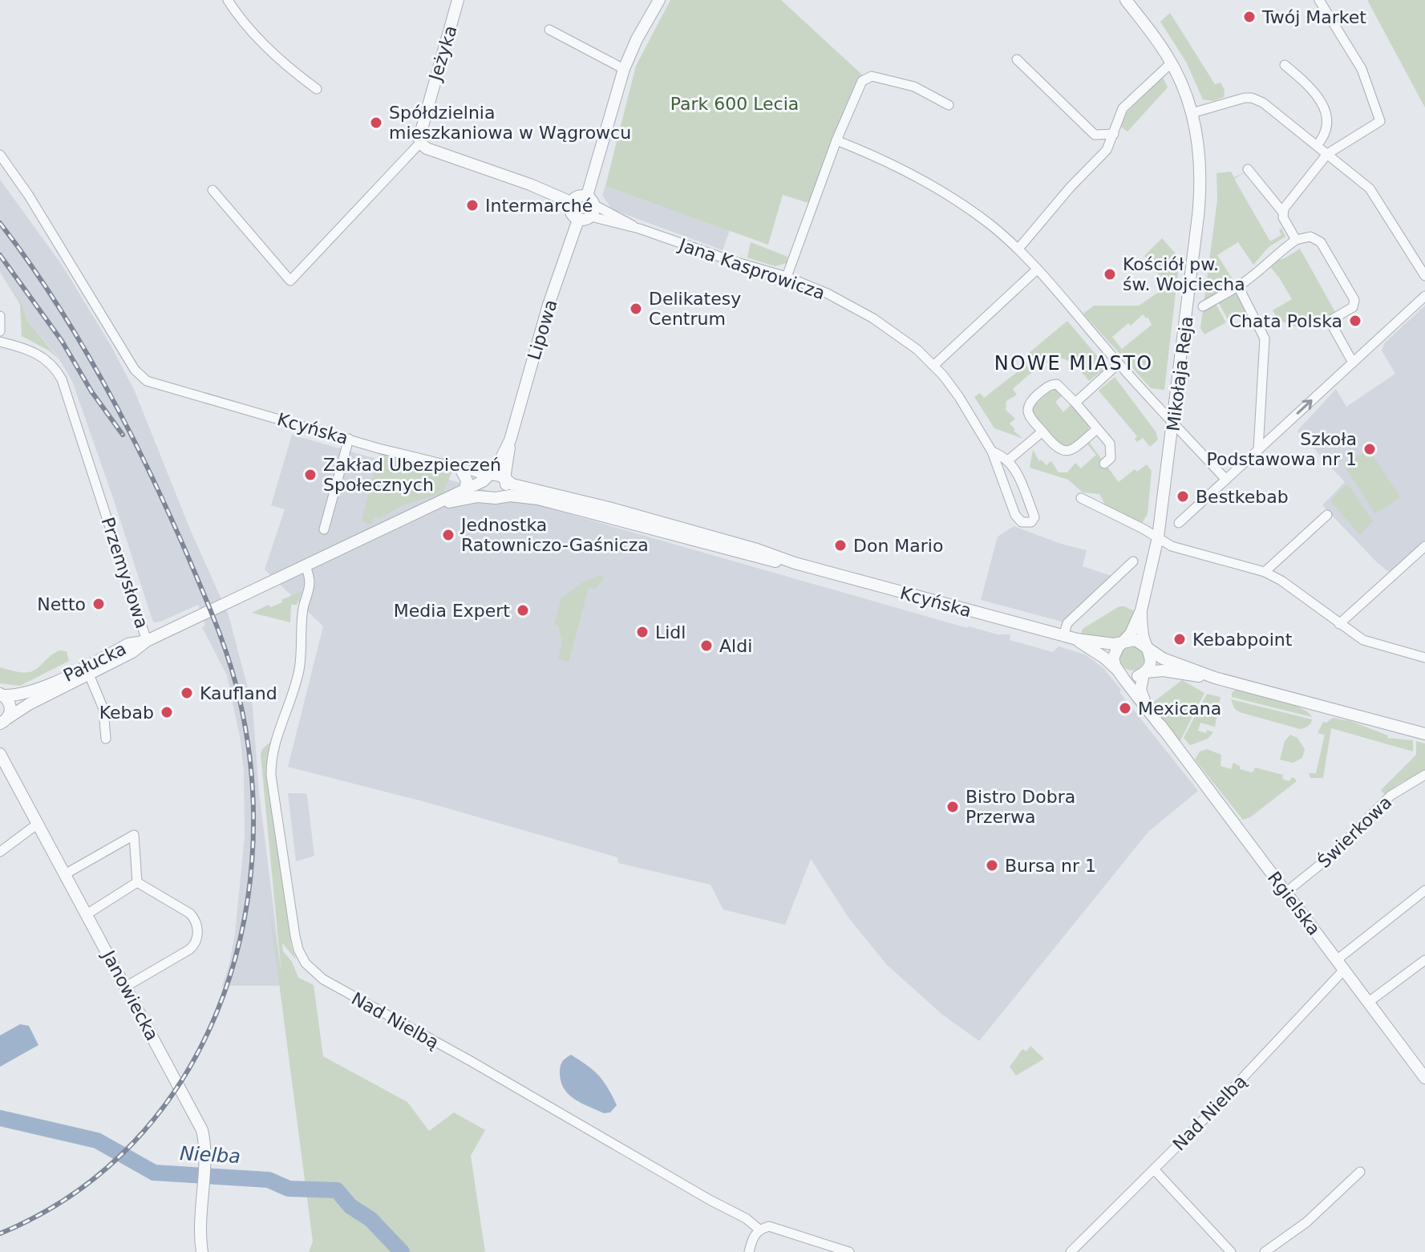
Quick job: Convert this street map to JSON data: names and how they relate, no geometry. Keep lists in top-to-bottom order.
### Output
{
  "streets": {
    "street": [
      "Jeżyka",
      "Jana Kasprowicza",
      "Lipowa",
      "Mikołaja Reja",
      "Kcyńska",
      "Przemysłowa",
      "Pałucka",
      "Świerkowa",
      "Rgielska",
      "Janowiecka",
      "Nad Nielbą"
    ]
  },
  "crossings": [
    ["Jana Kasprowicza", "Lipowa"],
    ["Lipowa", "Kcyńska"],
    ["Lipowa", "Przemysłowa"],
    ["Mikołaja Reja", "Kcyńska"],
    ["Mikołaja Reja", "Rgielska"],
    ["Kcyńska", "Przemysłowa"],
    ["Kcyńska", "Rgielska"],
    ["Przemysłowa", "Pałucka"],
    ["Przemysłowa", "Nad Nielbą"],
    ["Świerkowa", "Rgielska"],
    ["Rgielska", "Nad Nielbą"]
  ],
  "districts": ["NOWE MIASTO"],
  "water": ["Nielba"],
  "parks": ["Park 600 Lecia"],
  "places": [
    "Twój Market",
    "Spółdzielnia mieszkaniowa w Wągrowcu",
    "Intermarché",
    "Kościół pw. św. Wojciecha",
    "Delikatesy Centrum",
    "Chata Polska",
    "Szkoła Podstawowa nr 1",
    "Zakład Ubezpieczeń Społecznych",
    "Bestkebab",
    "Jednostka Ratowniczo-Gaśnicza",
    "Don Mario",
    "Netto",
    "Media Expert",
    "Lidl",
    "Kebabpoint",
    "Aldi",
    "Kaufland",
    "Mexicana",
    "Kebab",
    "Bistro Dobra Przerwa",
    "Bursa nr 1"
  ]
}
